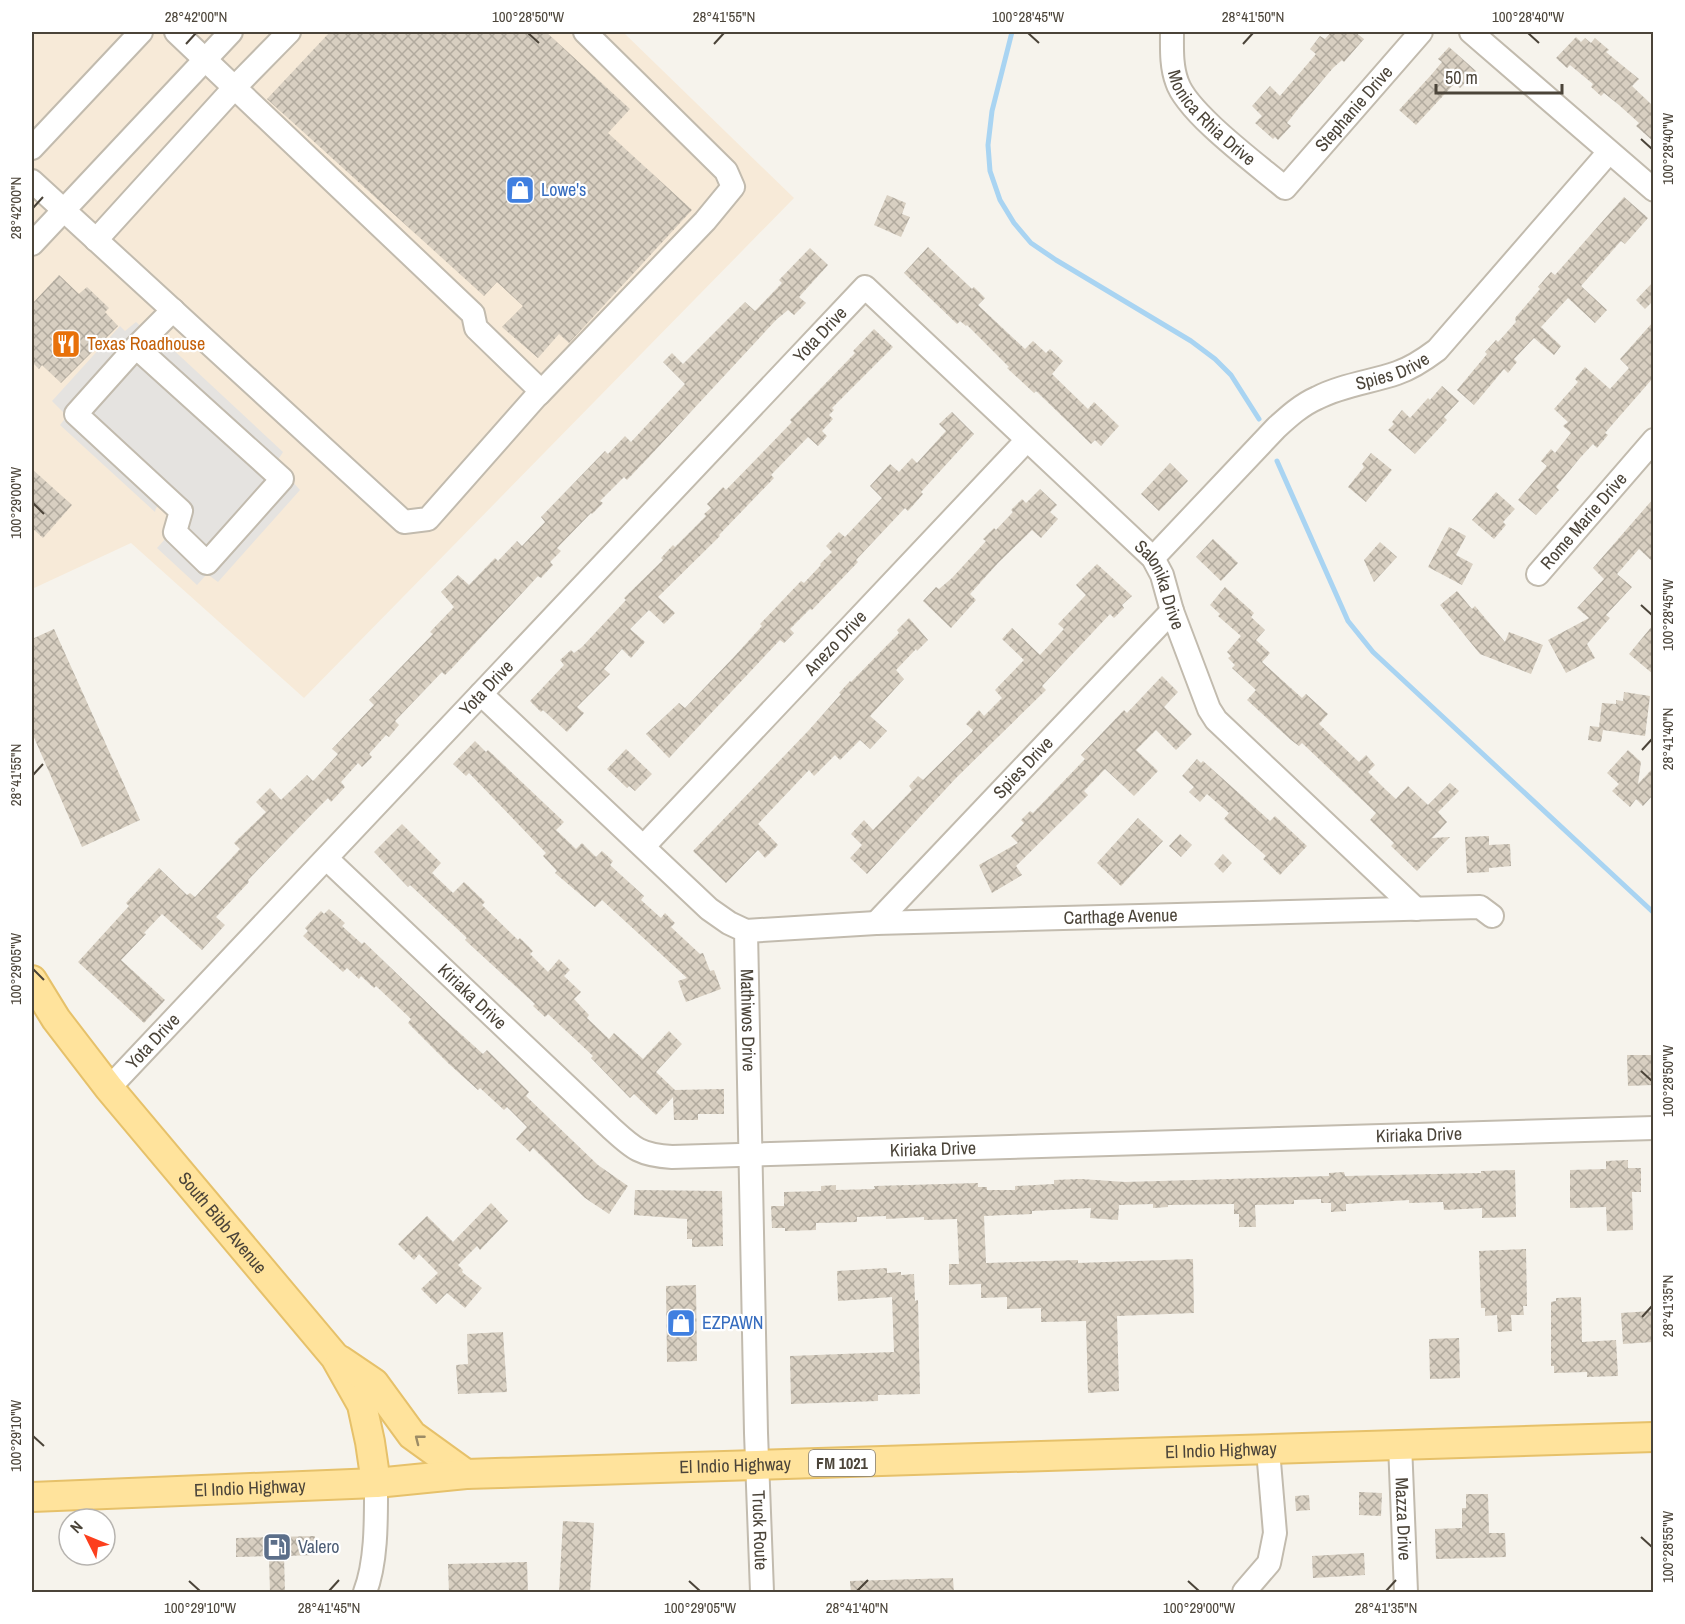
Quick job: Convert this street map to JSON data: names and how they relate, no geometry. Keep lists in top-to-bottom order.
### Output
{
  "streets": {
    "main road": ["South Bibb Avenue", "El Indio Highway", "FM 1021"],
    "street": [
      "Stephanie Drive",
      "Monica Rhia Drive",
      "Yota Drive",
      "Spies Drive",
      "Rome Marie Drive",
      "Salonika Drive",
      "Anezo Drive",
      "Carthage Avenue",
      "Kiriaka Drive",
      "Mathiwos Drive",
      "Mazza Drive",
      "Truck Route"
    ]
  },
  "crossings": [
    ["Stephanie Drive", "Monica Rhia Drive"],
    ["Yota Drive", "Salonika Drive"],
    ["Yota Drive", "Kiriaka Drive"],
    ["Yota Drive", "South Bibb Avenue"],
    ["Spies Drive", "Salonika Drive"],
    ["Spies Drive", "Carthage Avenue"],
    ["Salonika Drive", "Anezo Drive"],
    ["Salonika Drive", "Carthage Avenue"],
    ["Carthage Avenue", "Mathiwos Drive"],
    ["Kiriaka Drive", "Mathiwos Drive"],
    ["Mathiwos Drive", "El Indio Highway"],
    ["Mathiwos Drive", "Truck Route"],
    ["South Bibb Avenue", "El Indio Highway"],
    ["El Indio Highway", "Mazza Drive"],
    ["El Indio Highway", "Truck Route"]
  ],
  "places": {
    "shop": ["Lowe's", "EZPAWN"],
    "restaurant": ["Texas Roadhouse"],
    "fuel station": ["Valero"]
  },
  "scale_bar": "50 m",
  "north": "top left",
  "coordinates": [
    "28°42'00\"N",
    "100°28'50\"W",
    "28°41'55\"N",
    "100°28'45\"W",
    "28°41'50\"N",
    "100°28'40\"W",
    "100°29'00\"W",
    "28°41'40\"N",
    "100°29'05\"W",
    "28°41'35\"N",
    "100°29'10\"W",
    "100°28'55\"W",
    "28°41'45\"N"
  ]
}
